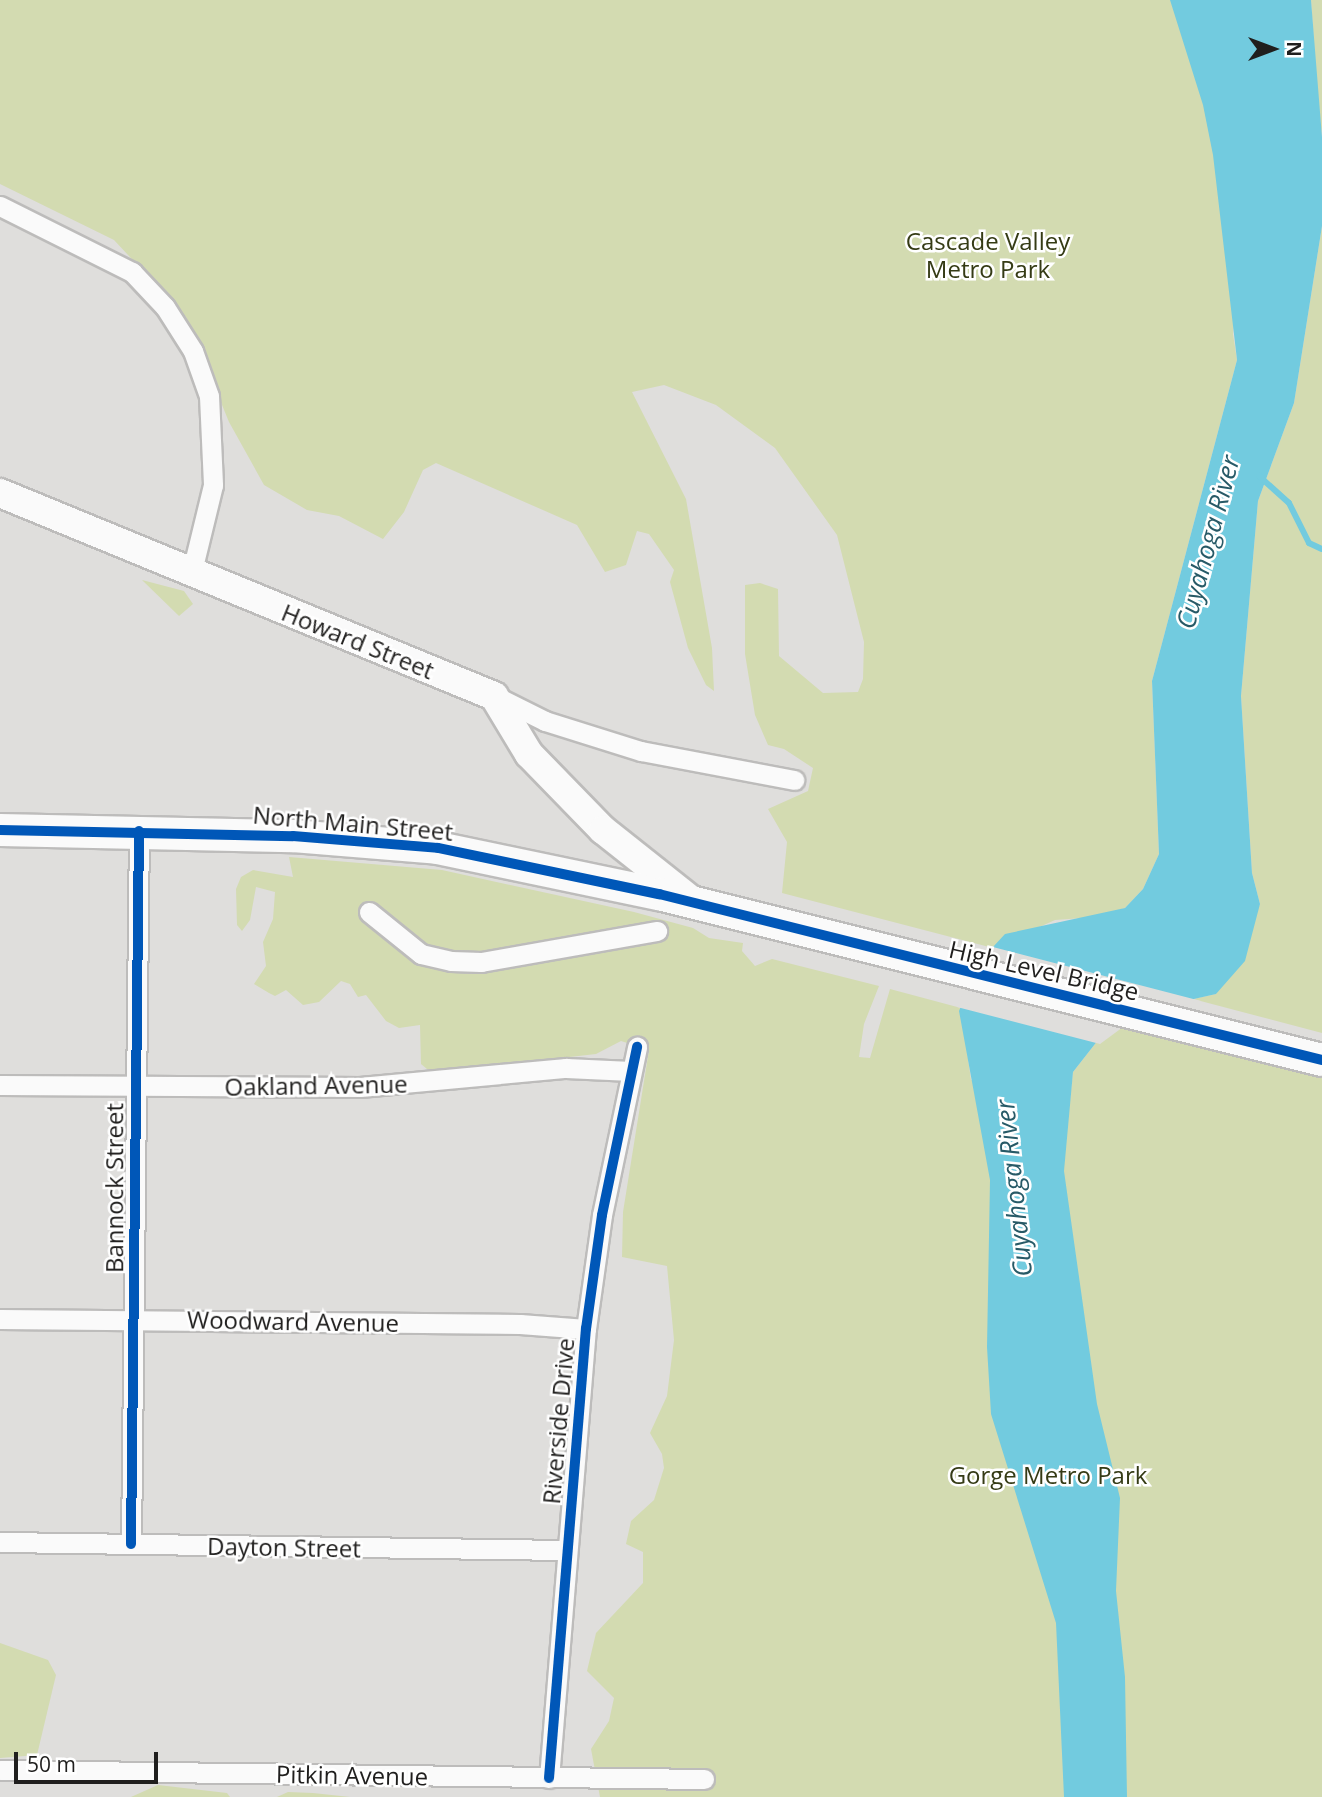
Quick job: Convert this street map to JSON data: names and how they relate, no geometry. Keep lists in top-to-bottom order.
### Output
{
  "streets": {
    "main road": ["Howard Street", "North Main Street", "High Level Bridge"],
    "street": [
      "Oakland Avenue",
      "Bannock Street",
      "Woodward Avenue",
      "Riverside Drive",
      "Dayton Street",
      "Pitkin Avenue"
    ]
  },
  "crossings": [
    ["North Main Street", "High Level Bridge"],
    ["North Main Street", "Bannock Street"],
    ["Oakland Avenue", "Bannock Street"],
    ["Oakland Avenue", "Riverside Drive"],
    ["Bannock Street", "Woodward Avenue"],
    ["Bannock Street", "Dayton Street"],
    ["Woodward Avenue", "Riverside Drive"],
    ["Riverside Drive", "Dayton Street"],
    ["Riverside Drive", "Pitkin Avenue"]
  ],
  "water": ["Cuyahoga River"],
  "parks": ["Cascade Valley Metro Park", "Gorge Metro Park"],
  "scale_bar": "50 m",
  "north": "right"
}
